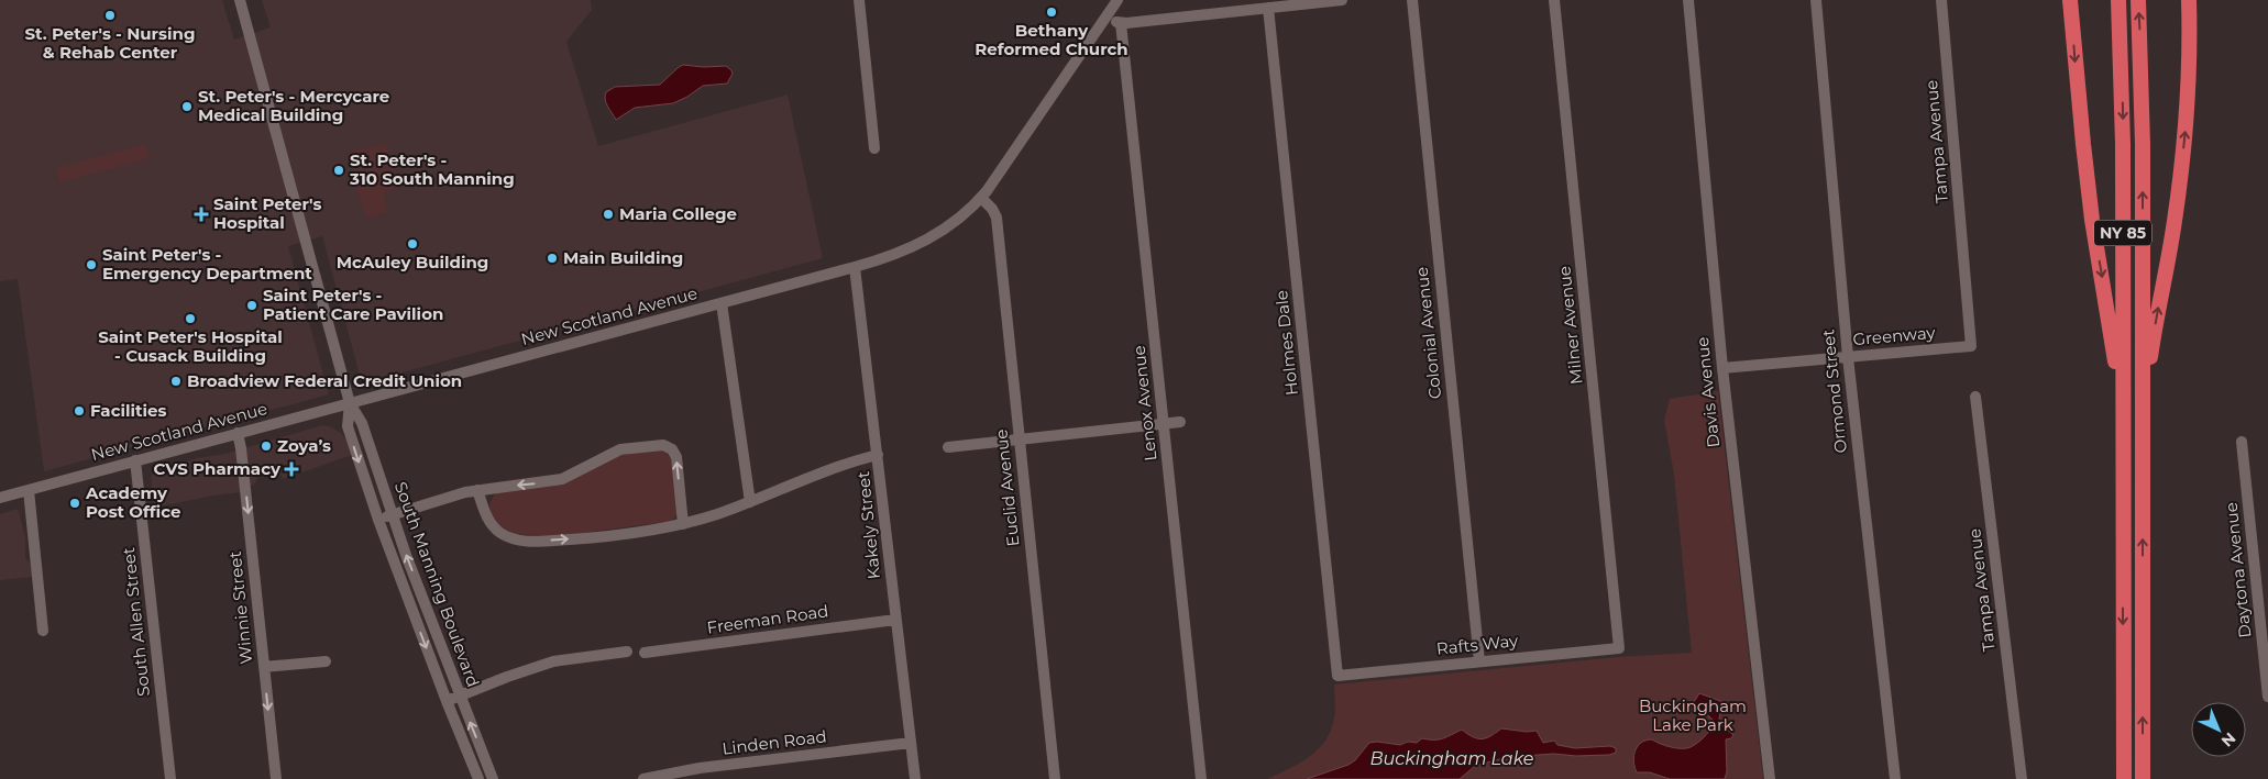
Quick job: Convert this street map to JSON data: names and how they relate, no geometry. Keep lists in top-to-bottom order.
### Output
{
  "streets": {
    "highway": ["NY 85"],
    "street": [
      "Tampa Avenue",
      "New Scotland Avenue",
      "Milner Avenue",
      "Colonial Avenue",
      "Greenway",
      "Holmes Dale",
      "Ormond Street",
      "Davis Avenue",
      "Lenox Avenue",
      "Euclid Avenue",
      "Kakely Street",
      "Daytona Avenue",
      "South Manning Boulevard",
      "Winnie Street",
      "Freeman Road",
      "South Allen Street",
      "Rafts Way",
      "Linden Road"
    ]
  },
  "crossings": [
    ["Tampa Avenue", "Greenway"],
    ["New Scotland Avenue", "Euclid Avenue"],
    ["New Scotland Avenue", "Kakely Street"],
    ["New Scotland Avenue", "South Manning Boulevard"],
    ["New Scotland Avenue", "Winnie Street"],
    ["New Scotland Avenue", "South Allen Street"],
    ["Milner Avenue", "Rafts Way"],
    ["Colonial Avenue", "Rafts Way"],
    ["Greenway", "Ormond Street"],
    ["Greenway", "Davis Avenue"],
    ["Holmes Dale", "Rafts Way"],
    ["Kakely Street", "Freeman Road"],
    ["Kakely Street", "Linden Road"]
  ],
  "one_way": ["Winnie Street"],
  "water": ["Buckingham Lake"],
  "parks": ["Buckingham Lake Park"],
  "places": {
    "other": [
      "Bethany Reformed Church",
      "St. Peter's - Nursing & Rehab Center",
      "St. Peter's - Mercycare Medical Building",
      "St. Peter's - 310 South Manning",
      "Maria College",
      "McAuley Building",
      "Main Building",
      "Saint Peter's - Emergency Department",
      "Saint Peter's - Patient Care Pavilion",
      "Saint Peter's Hospital - Cusack Building",
      "Broadview Federal Credit Union",
      "Facilities",
      "Zoya’s",
      "Academy Post Office"
    ],
    "health": ["Saint Peter's Hospital", "CVS Pharmacy"]
  },
  "north": "bottom right"
}
